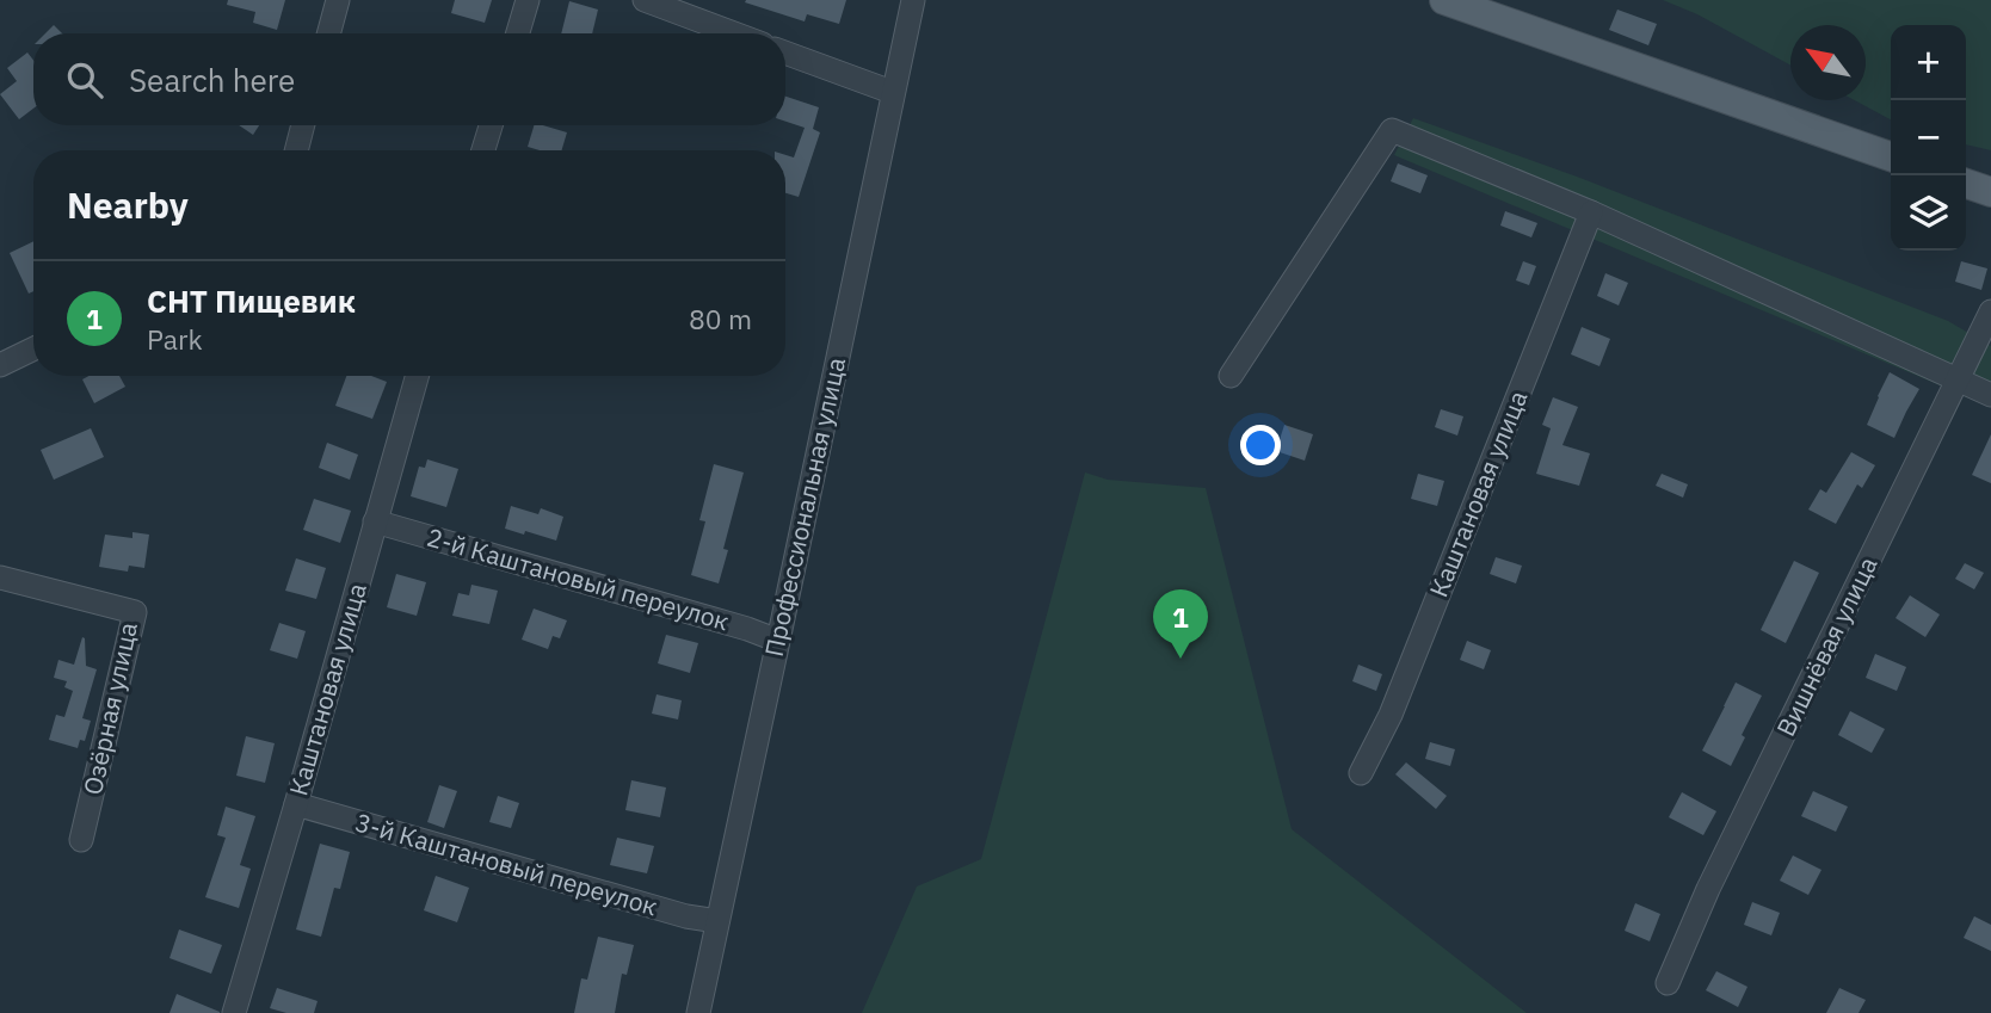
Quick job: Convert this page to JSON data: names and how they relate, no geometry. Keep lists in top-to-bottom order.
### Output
{
  "streets": {
    "street": [
      "Каштановая улица",
      "Профессиональная улица",
      "2-й Каштановый переулок",
      "Вишнёвая улица",
      "Озёрная улица",
      "3-й Каштановый переулок"
    ]
  },
  "crossings": [
    ["Каштановая улица", "2-й Каштановый переулок"],
    ["Каштановая улица", "3-й Каштановый переулок"],
    ["Профессиональная улица", "2-й Каштановый переулок"],
    ["Профессиональная улица", "3-й Каштановый переулок"]
  ],
  "north": "top left",
  "page": {
    "map_buttons": ["+", "−"],
    "search": "Search here",
    "heading": "Nearby",
    "list": [
      {
        "mark": "1",
        "name": "СНТ Пищевик",
        "note": "Park",
        "value": "80 m"
      }
    ],
    "pins": "1"
  }
}
